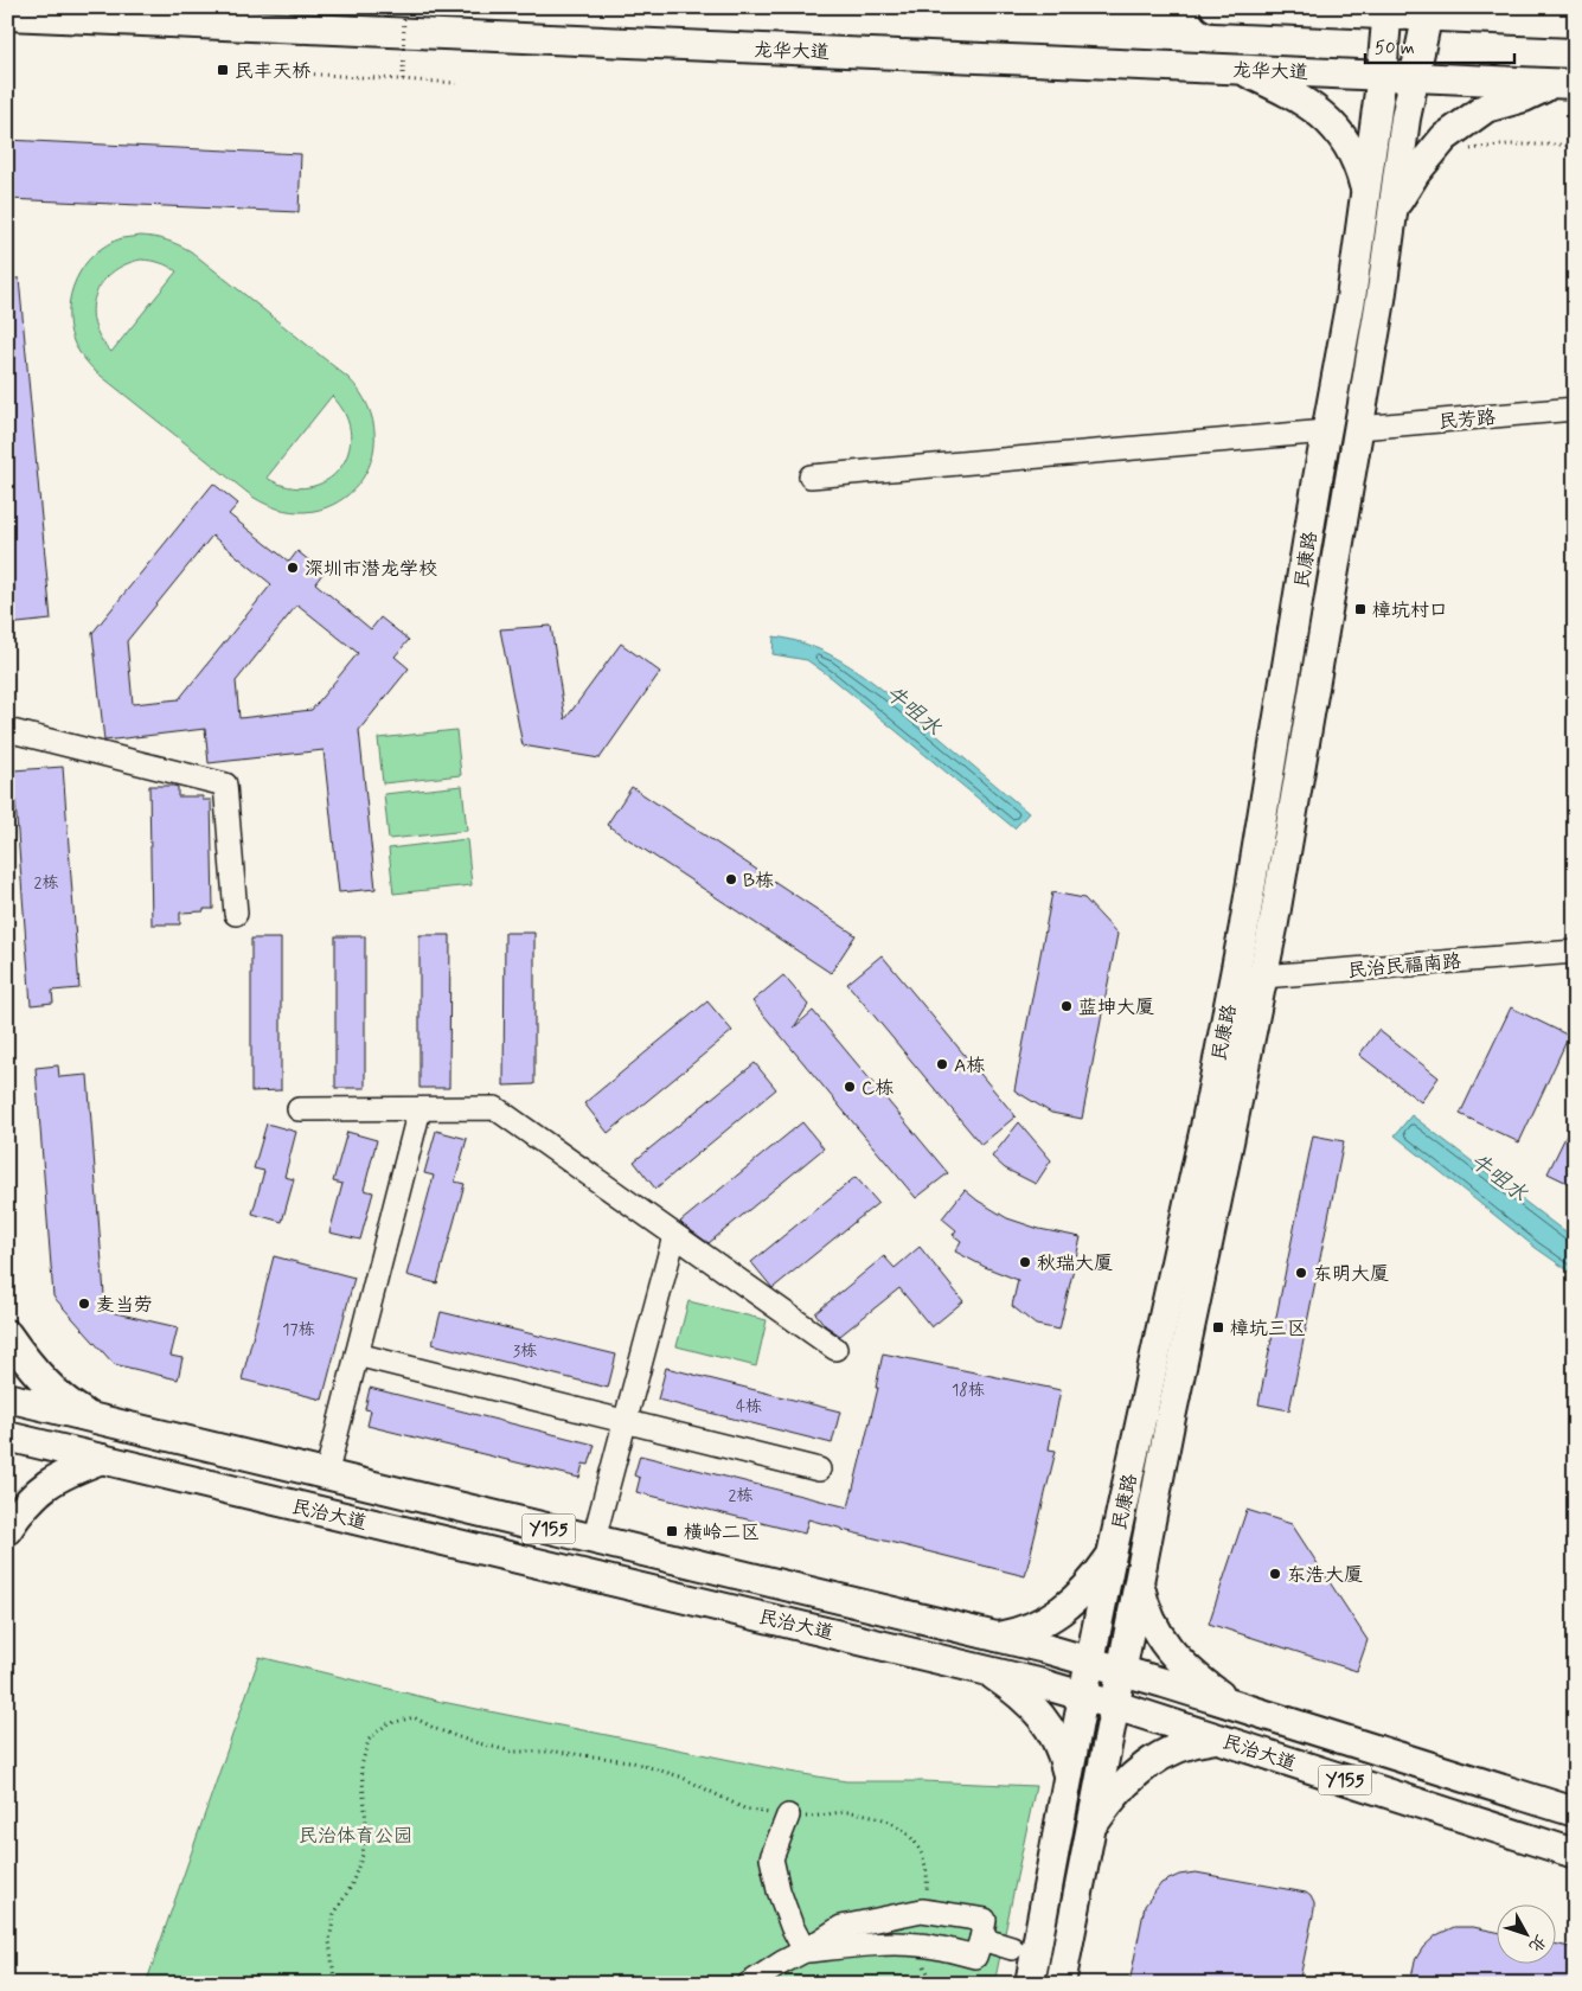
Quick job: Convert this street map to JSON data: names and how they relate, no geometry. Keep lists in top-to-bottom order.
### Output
{
  "streets": {
    "main road": [
      "龙华大道",
      "民康路",
      "民治大道",
      "Y155"
    ],
    "street": ["民芳路", "民治民福南路"]
  },
  "crossings": [
    ["龙华大道", "民康路"],
    ["民芳路", "民康路"],
    ["民康路", "民治民福南路"],
    ["民康路", "民治大道"]
  ],
  "water": ["牛咀水"],
  "parks": ["民治体育公园"],
  "places": {
    "transit": [
      "民丰天桥",
      "樟坑村口",
      "樟坑三区",
      "横岭二区"
    ],
    "other": [
      "深圳市潜龙学校",
      "B栋",
      "蓝坤大厦",
      "A栋",
      "C栋",
      "秋瑞大厦",
      "东明大厦",
      "麦当劳",
      "东浩大厦"
    ]
  },
  "house_numbers": [
    "2栋",
    "17栋",
    "3栋",
    "18栋",
    "4栋",
    "2栋"
  ],
  "scale_bar": "50 m",
  "north": "bottom right"
}
